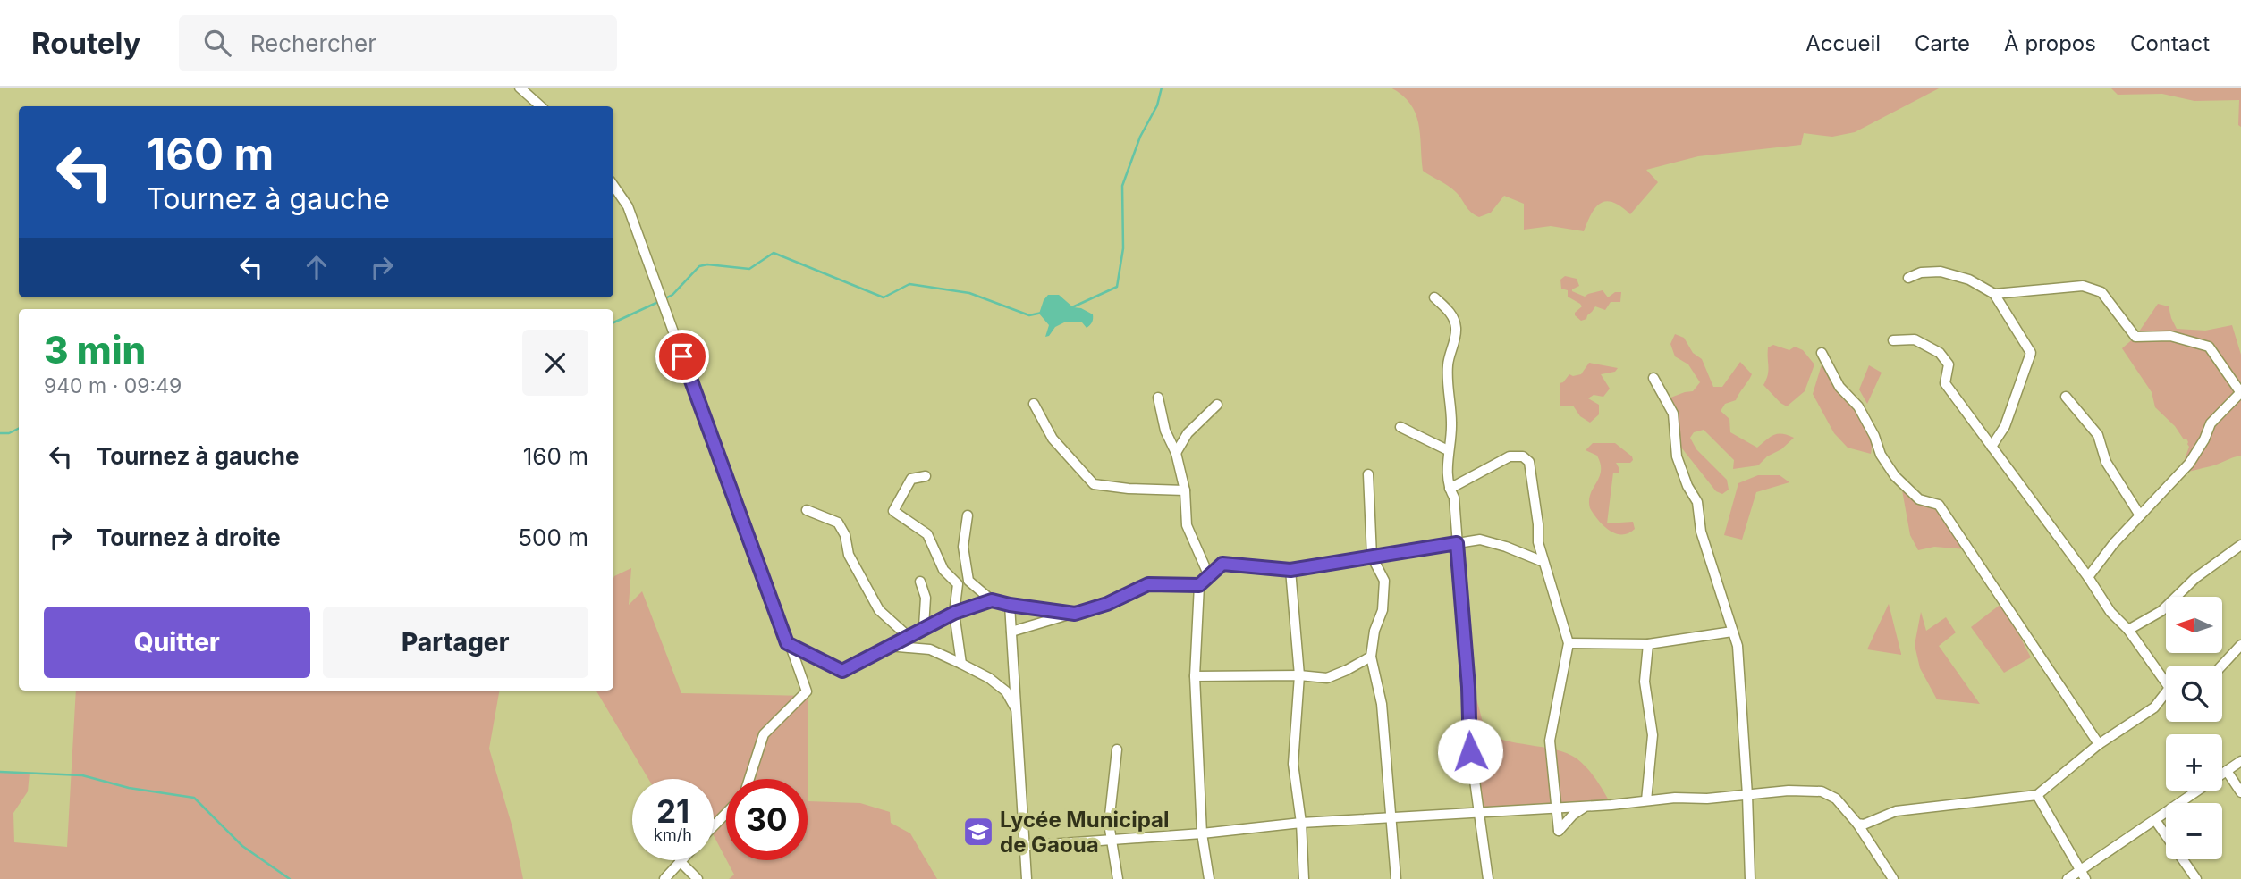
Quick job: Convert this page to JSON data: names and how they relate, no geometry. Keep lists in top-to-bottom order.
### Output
{
  "places": {
    "school or university": ["Lycée Municipal de Gaoua"]
  },
  "north": "left",
  "page": {
    "header": "Routely",
    "search": "Rechercher",
    "nav": [
      "Accueil",
      "Carte",
      "À propos",
      "Contact"
    ],
    "turn": ["160 m", "Tournez à gauche"],
    "heading": ["3 min", "940 m · 09:49"],
    "list": [
      {
        "name": "Tournez à gauche",
        "value": "160 m"
      },
      {
        "name": "Tournez à droite",
        "value": "500 m"
      }
    ],
    "buttons": ["Quitter", "Partager"],
    "map_buttons": ["+", "−"],
    "speed": "21 km/h",
    "limit": "30"
  }
}
